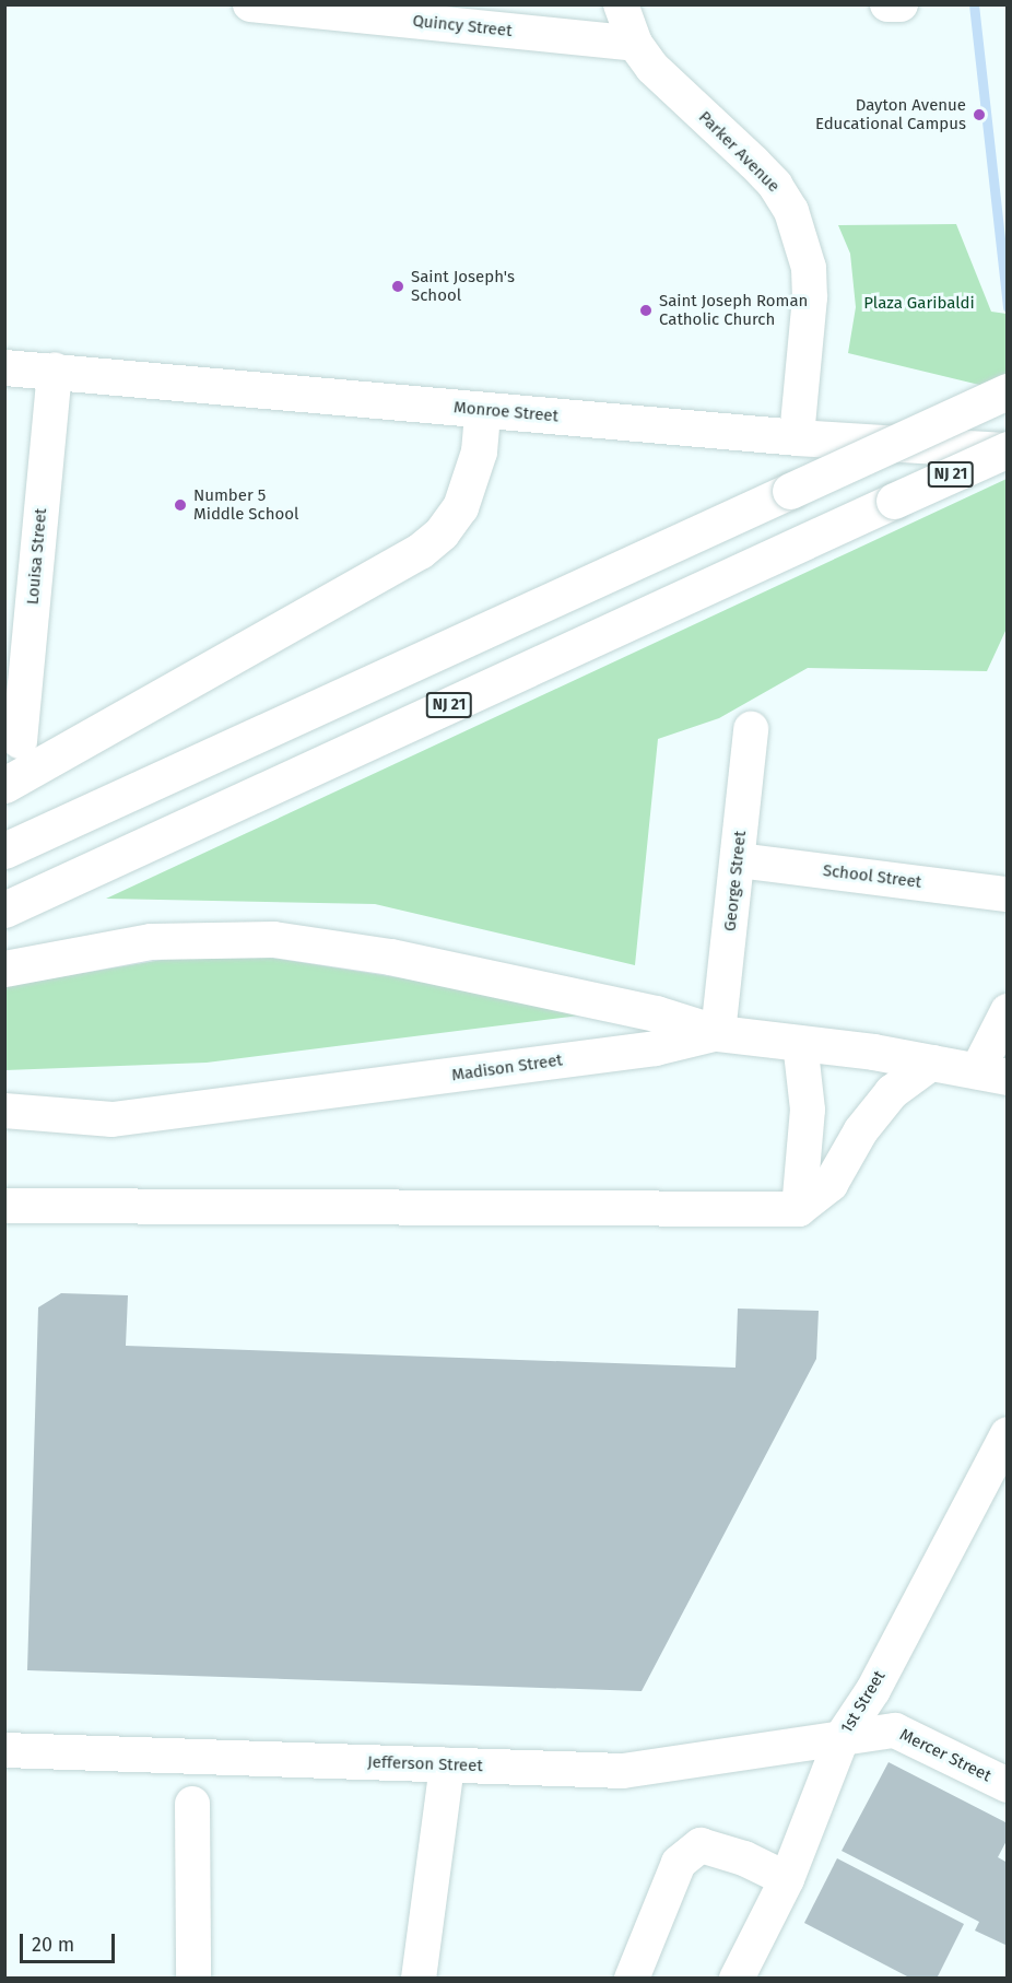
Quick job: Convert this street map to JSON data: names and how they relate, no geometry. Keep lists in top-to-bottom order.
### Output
{
  "streets": {
    "main road": ["Monroe Street", "NJ 21", "Madison Street"],
    "street": [
      "Quincy Street",
      "Parker Avenue",
      "Louisa Street",
      "School Street",
      "George Street",
      "1st Street",
      "Mercer Street",
      "Jefferson Street"
    ]
  },
  "crossings": [
    ["Quincy Street", "Parker Avenue"],
    ["Parker Avenue", "Monroe Street"],
    ["Monroe Street", "NJ 21"],
    ["Monroe Street", "Louisa Street"],
    ["School Street", "George Street"],
    ["George Street", "Madison Street"],
    ["1st Street", "Mercer Street"],
    ["1st Street", "Jefferson Street"],
    ["Mercer Street", "Jefferson Street"]
  ],
  "parks": ["Plaza Garibaldi"],
  "places": [
    "Dayton Avenue Educational Campus",
    "Saint Joseph's School",
    "Saint Joseph Roman Catholic Church",
    "Number 5 Middle School"
  ],
  "scale_bar": "20 m"
}
